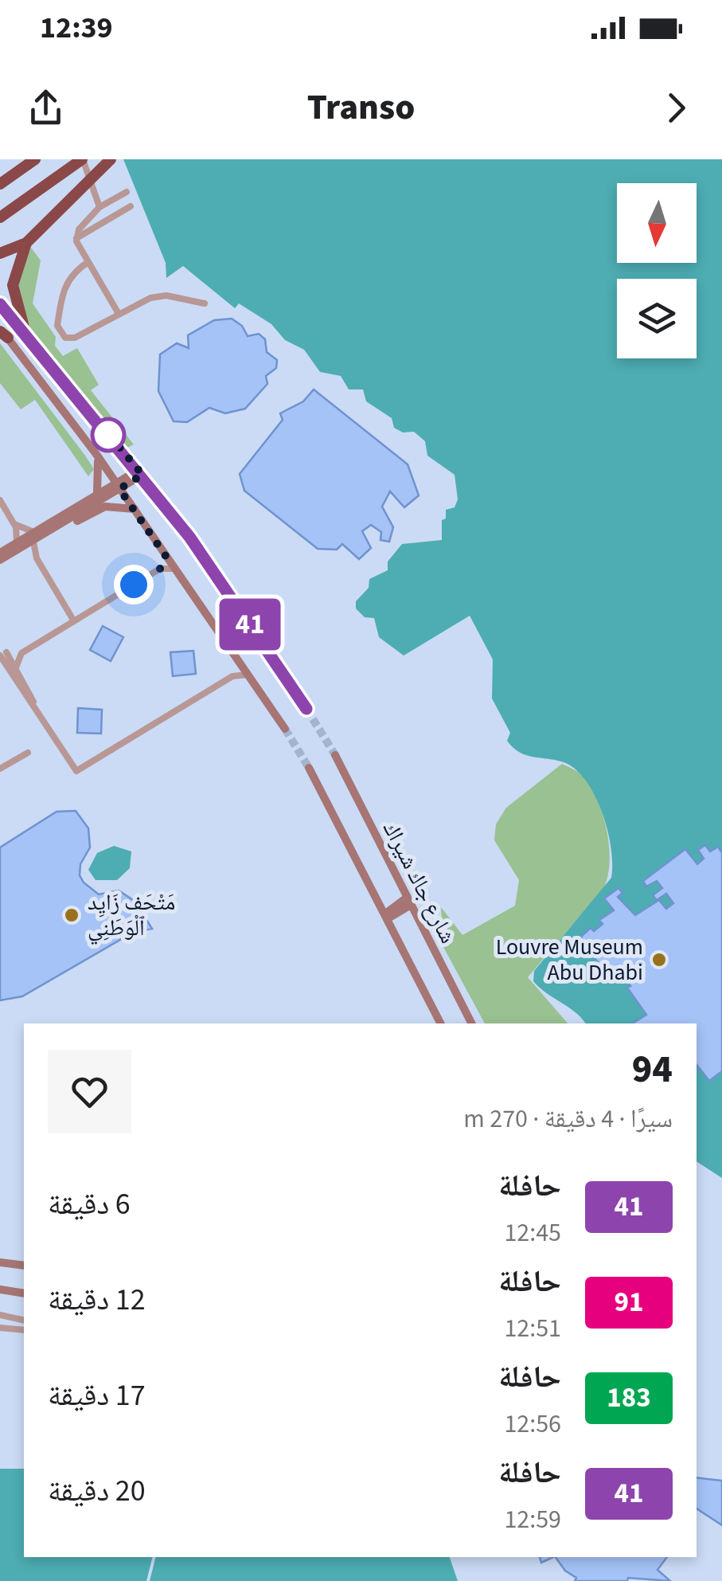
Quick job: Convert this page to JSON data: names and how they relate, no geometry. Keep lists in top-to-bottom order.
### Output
{
  "streets": {
    "street": ["شارع جاك شيراك"]
  },
  "places": ["مَتْحَف زَايِد ٱلْوَطَنِي", "Louvre Museum Abu Dhabi"],
  "lines": ["bus line 41"],
  "north": "bottom",
  "page": {
    "status": "12:39",
    "header": "Transo",
    "on_map": "41",
    "heading": ["94", "سيرًا · 4 دقيقة · 270 m"],
    "list": [
      {
        "mark": "41",
        "name": "حافلة",
        "note": "12:45",
        "value": "6 دقيقة"
      },
      {
        "mark": "91",
        "name": "حافلة",
        "note": "12:51",
        "value": "12 دقيقة"
      },
      {
        "mark": "183",
        "name": "حافلة",
        "note": "12:56",
        "value": "17 دقيقة"
      },
      {
        "mark": "41",
        "name": "حافلة",
        "note": "12:59",
        "value": "20 دقيقة"
      }
    ]
  }
}
